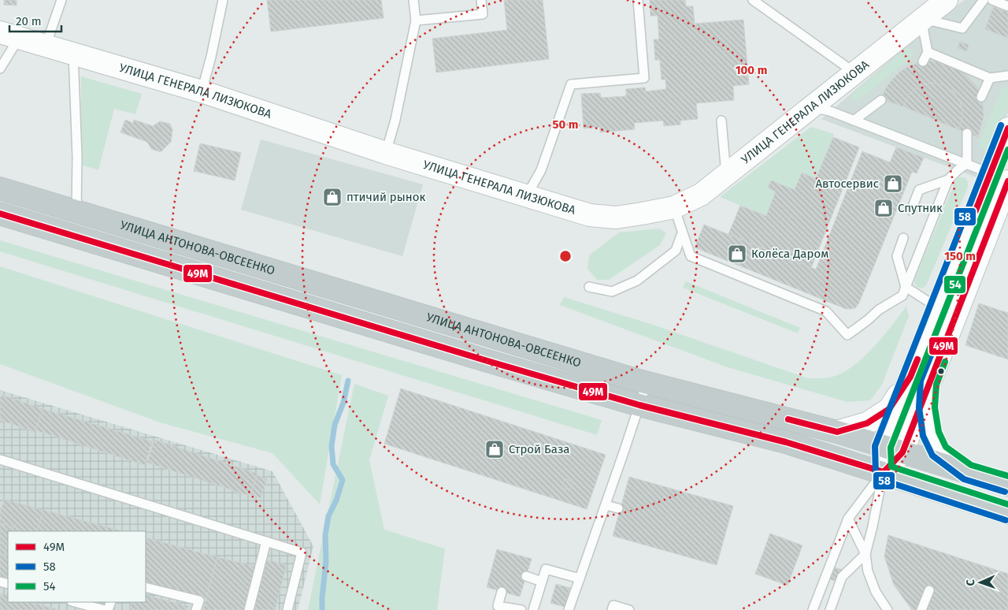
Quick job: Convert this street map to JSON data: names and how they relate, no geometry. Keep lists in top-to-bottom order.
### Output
{
  "streets": {
    "highway": ["УЛИЦА АНТОНОВА-ОВСЕЕНКО"],
    "street": ["УЛИЦА ГЕНЕРАЛА ЛИЗЮКОВА"]
  },
  "places": {
    "shop": [
      "Автосервис",
      "птичий рынок",
      "Спутник",
      "Колёса Даром",
      "Строй База"
    ]
  },
  "lines": ["transit line 58", "transit line 49М", "transit line 54"],
  "legend": ["49М", "58", "54"],
  "scale_bar": "20 m",
  "north": "left",
  "rings": ["100 m", "50 m", "150 m"]
}
